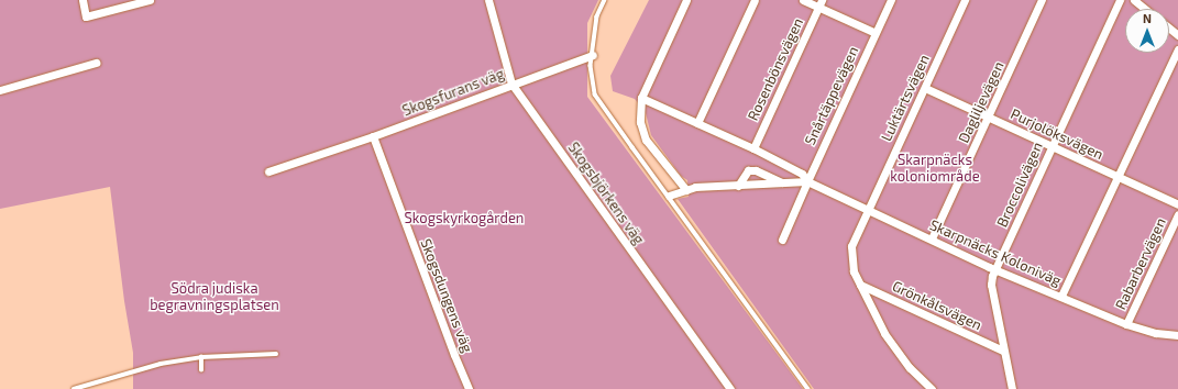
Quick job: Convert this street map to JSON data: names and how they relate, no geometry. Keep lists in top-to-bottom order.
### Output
{
  "streets": {
    "street": [
      "Rosenbönsvägen",
      "Skogsfurans väg",
      "Snårtäppevägen",
      "Luktärtsvägen",
      "Dagliljevägen",
      "Purjolöksvägen",
      "Broccolivägen",
      "Skogsbjörkens väg",
      "Skarpnäcks Koloniväg",
      "Rabarbervägen",
      "Skogsdungens väg",
      "Grönkålsvägen"
    ]
  },
  "crossings": [
    ["Rosenbönsvägen", "Skarpnäcks Koloniväg"],
    ["Skogsfurans väg", "Skogsbjörkens väg"],
    ["Skogsfurans väg", "Skogsdungens väg"],
    ["Snårtäppevägen", "Skarpnäcks Koloniväg"],
    ["Luktärtsvägen", "Purjolöksvägen"],
    ["Luktärtsvägen", "Skarpnäcks Koloniväg"],
    ["Luktärtsvägen", "Grönkålsvägen"],
    ["Dagliljevägen", "Purjolöksvägen"],
    ["Dagliljevägen", "Skarpnäcks Koloniväg"],
    ["Purjolöksvägen", "Broccolivägen"],
    ["Broccolivägen", "Skarpnäcks Koloniväg"],
    ["Broccolivägen", "Grönkålsvägen"],
    ["Skarpnäcks Koloniväg", "Rabarbervägen"]
  ],
  "parks": ["Skarpnäcks koloniområde", "Skogskyrkogården", "Södra judiska begravningsplatsen"],
  "north": "top"
}
